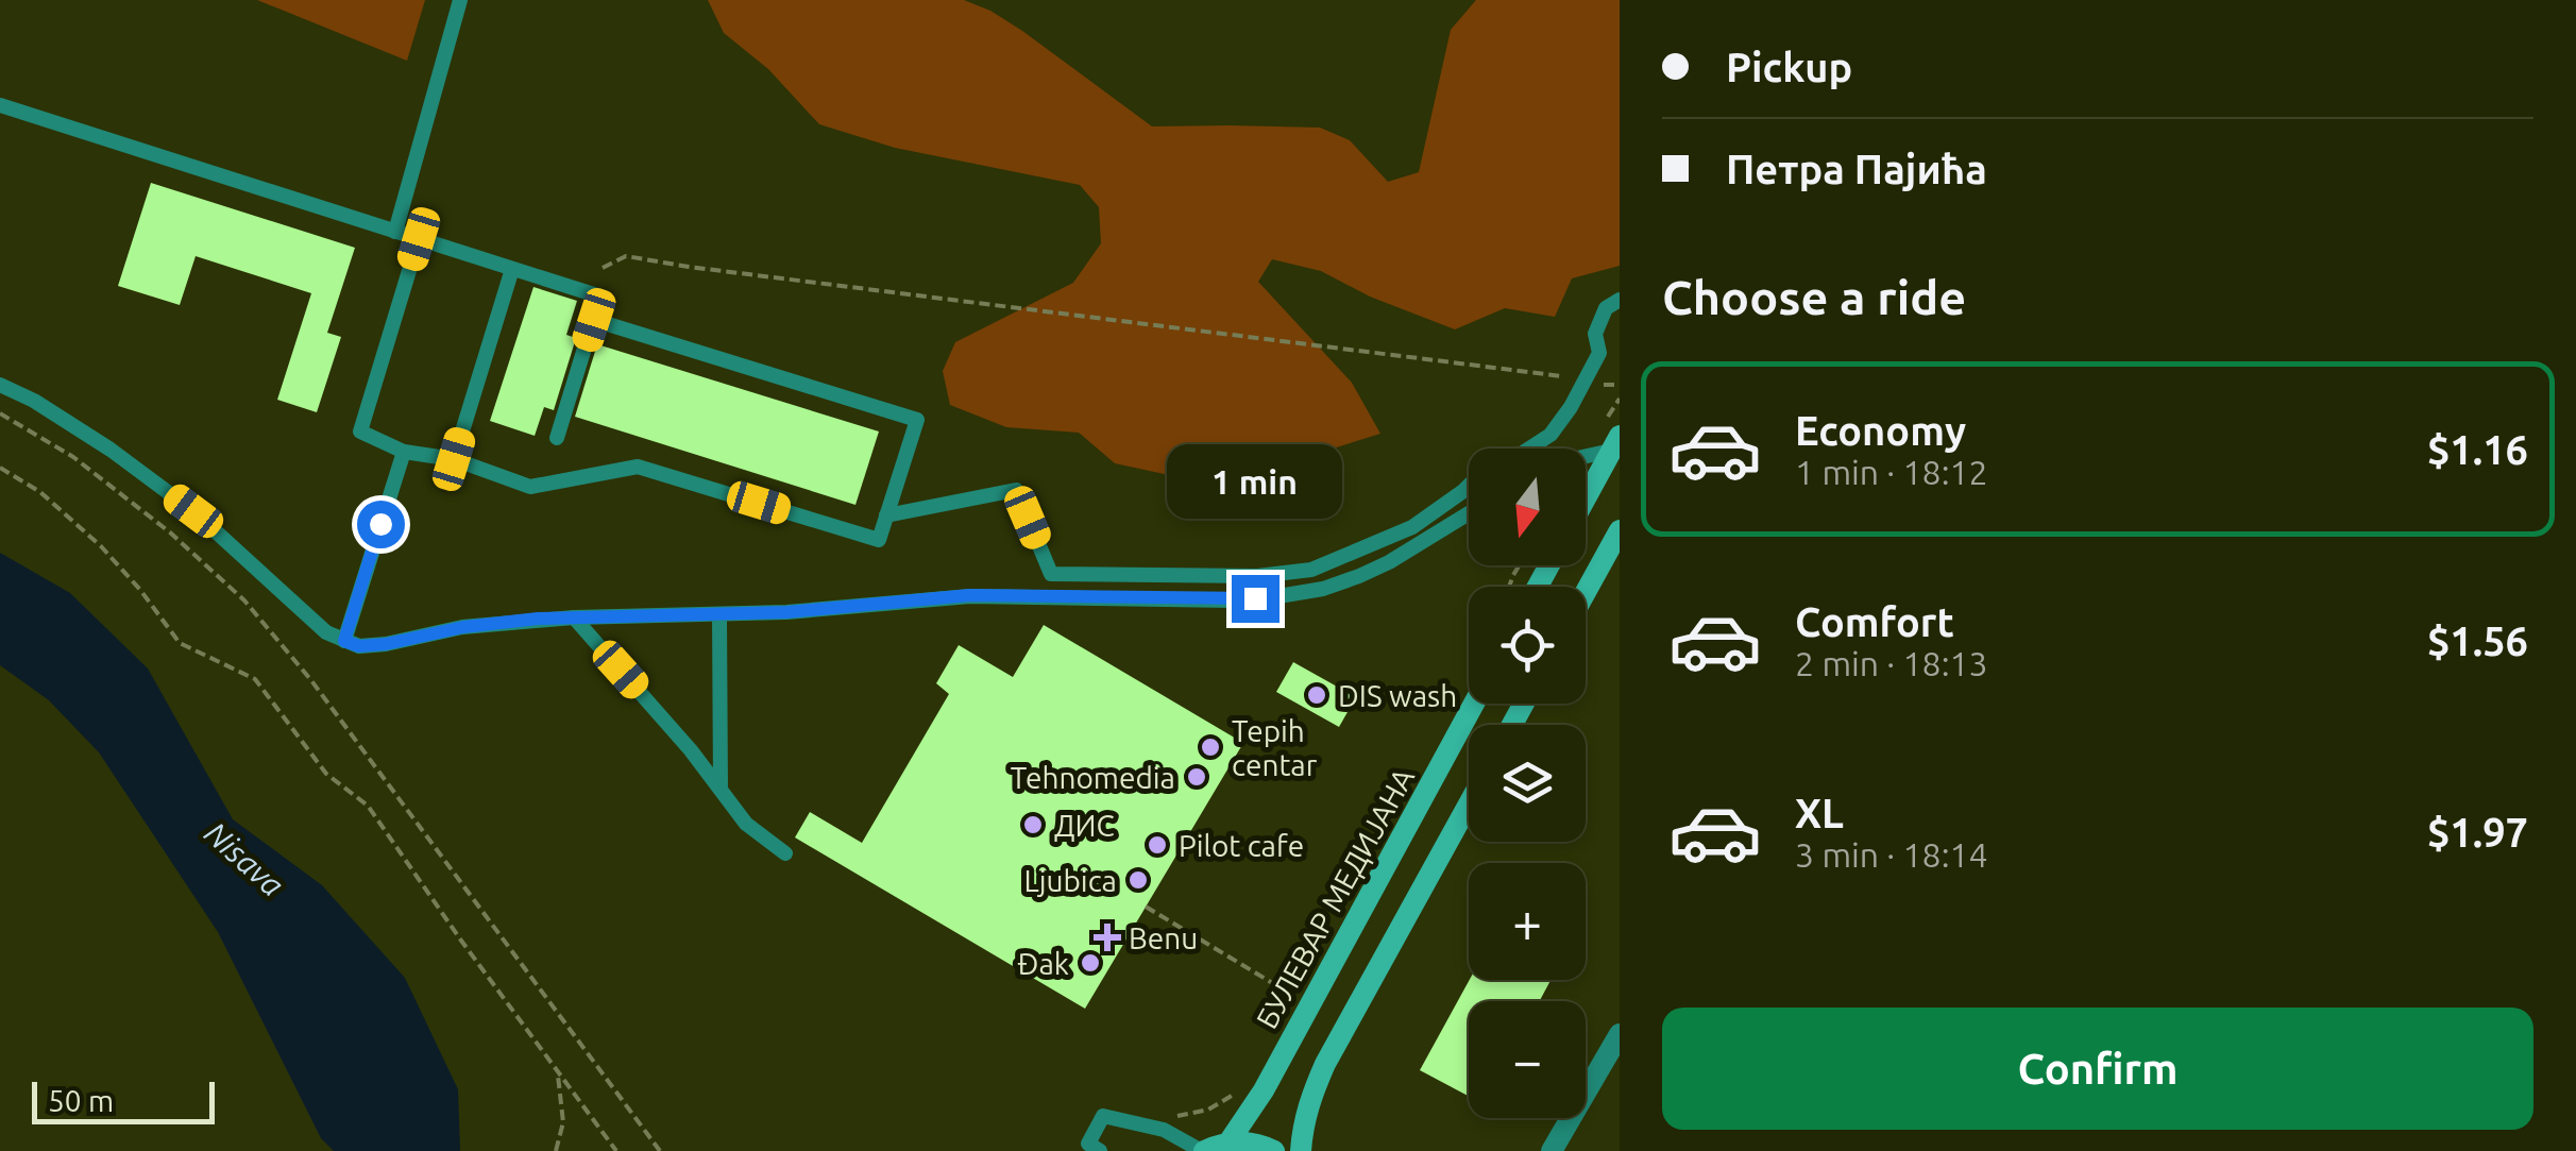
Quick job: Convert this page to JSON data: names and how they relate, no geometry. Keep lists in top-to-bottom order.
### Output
{
  "streets": {
    "main road": ["БУЛЕВАР МЕДИЈАНА"]
  },
  "water": ["Nisava"],
  "places": {
    "other": [
      "DIS wash",
      "Tepih centar",
      "Tehnomedia",
      "ДИС",
      "Pilot cafe",
      "Ljubica",
      "Đak"
    ],
    "health": ["Benu"]
  },
  "scale_bar": "50 m",
  "north": "bottom",
  "page": {
    "banner": ["Pickup", "Петра Пајића"],
    "heading": "Choose a ride",
    "list": [
      {
        "name": "Economy",
        "note": "1 min · 18:12",
        "value": "$1.16"
      },
      {
        "name": "Comfort",
        "note": "2 min · 18:13",
        "value": "$1.56"
      },
      {
        "name": "XL",
        "note": "3 min · 18:14",
        "value": "$1.97"
      }
    ],
    "bubble": "1 min",
    "map_buttons": ["+", "−"],
    "buttons": "Confirm",
    "scale": "50 m"
  }
}
